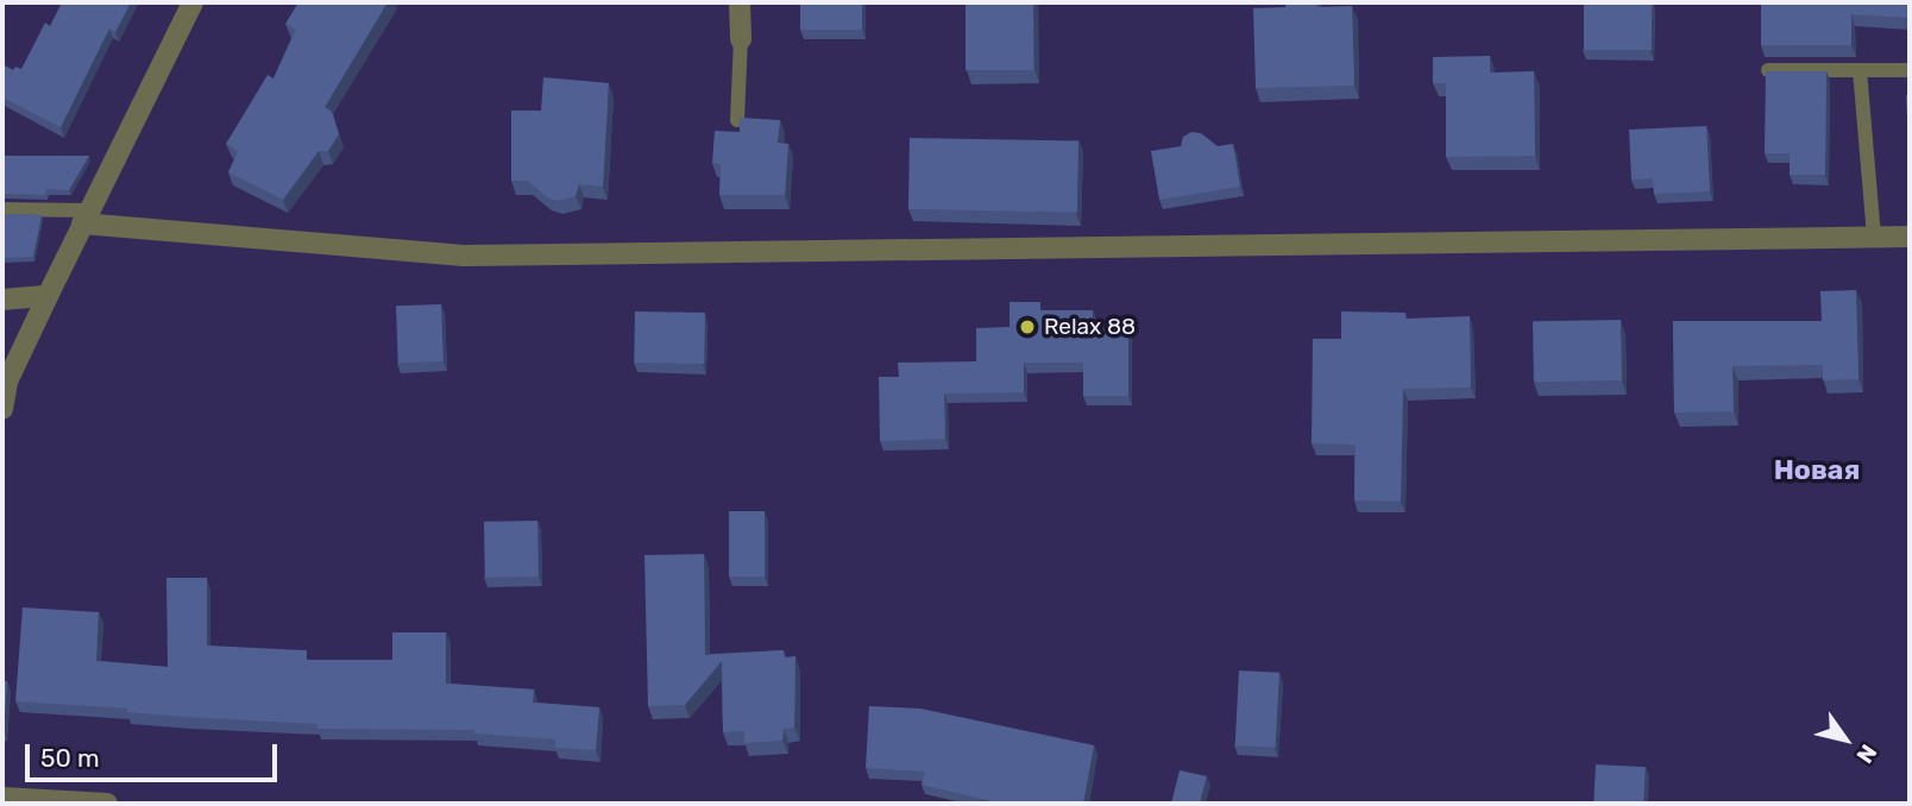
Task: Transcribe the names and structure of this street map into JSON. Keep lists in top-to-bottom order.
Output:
{
  "districts": ["Новая"],
  "places": ["Relax 88"],
  "scale_bar": "50 m",
  "north": "bottom right"
}
